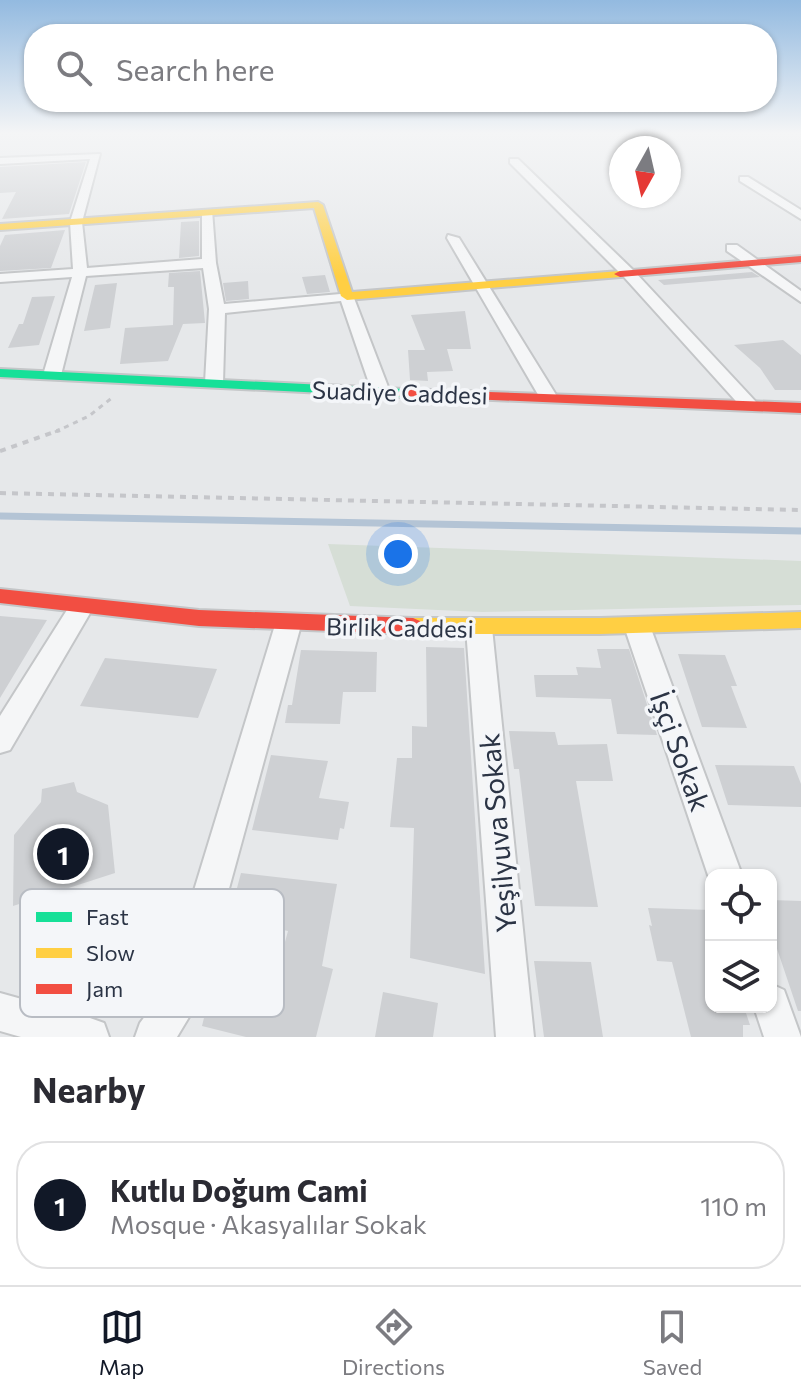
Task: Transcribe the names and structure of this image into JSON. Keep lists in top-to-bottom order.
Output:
{
  "streets": {
    "street": [
      "Suadiye Caddesi",
      "Birlik Caddesi",
      "İşçi Sokak",
      "Yeşilyuva Sokak"
    ]
  },
  "crossings": [
    ["Birlik Caddesi", "İşçi Sokak"],
    ["Birlik Caddesi", "Yeşilyuva Sokak"]
  ],
  "legend": ["Fast", "Slow", "Jam"],
  "north": "bottom",
  "page": {
    "search": "Search here",
    "pins": "1",
    "heading": "Nearby",
    "list": [
      {
        "mark": "1",
        "name": "Kutlu Doğum Cami",
        "note": "Mosque · Akasyalılar Sokak",
        "value": "110 m"
      }
    ],
    "nav": ["Map", "Directions", "Saved"]
  }
}
